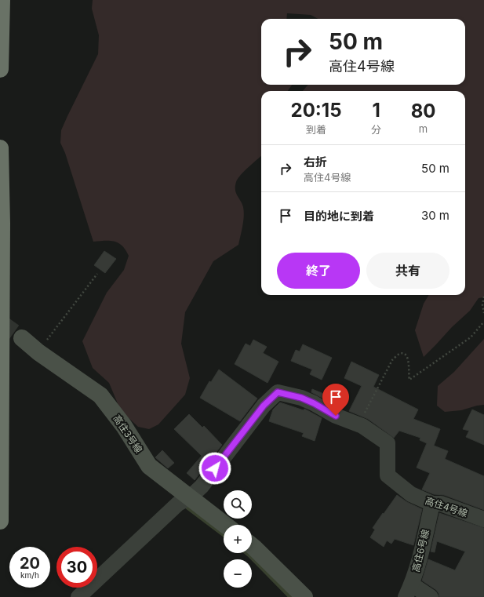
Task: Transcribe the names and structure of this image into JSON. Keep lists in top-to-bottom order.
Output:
{
  "streets": {
    "street": ["高住3号線", "高住4号線", "高住6号線"]
  },
  "crossings": [
    ["高住3号線", "高住4号線"],
    ["高住4号線", "高住6号線"]
  ],
  "page": {
    "turn": ["50 m", "高住4号線"],
    "eta": [
      "20:15",
      "到着",
      "1",
      "分",
      "80",
      "m"
    ],
    "list": [
      {
        "name": "右折",
        "note": "高住4号線",
        "value": "50 m"
      },
      {
        "name": "目的地に到着",
        "value": "30 m"
      }
    ],
    "buttons": ["終了", "共有"],
    "map_buttons": ["+", "−"],
    "speed": "20 km/h",
    "limit": "30"
  }
}
